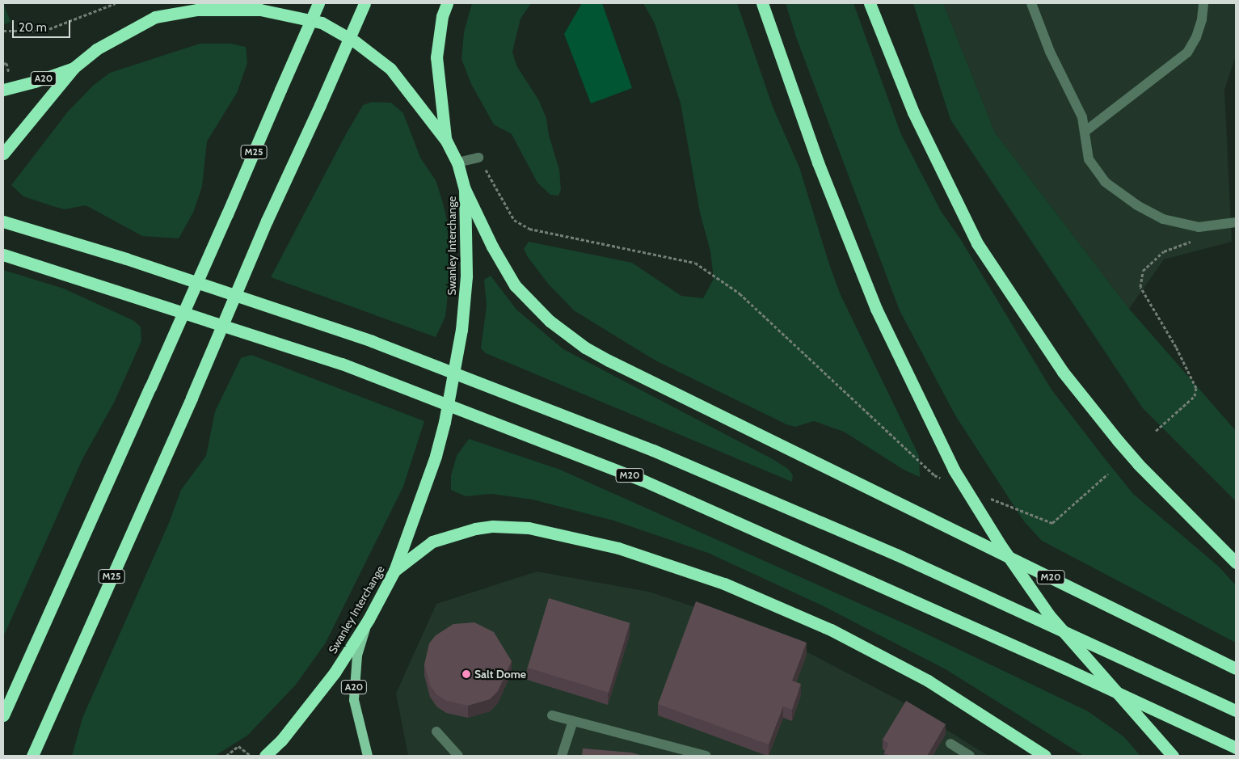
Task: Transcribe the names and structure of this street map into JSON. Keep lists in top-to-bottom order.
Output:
{
  "streets": {
    "highway": [
      "A20",
      "M25",
      "Swanley Interchange",
      "M20"
    ]
  },
  "crossings": [
    ["A20", "Swanley Interchange"],
    ["Swanley Interchange", "M20"]
  ],
  "places": ["Salt Dome"],
  "scale_bar": "20 m"
}
